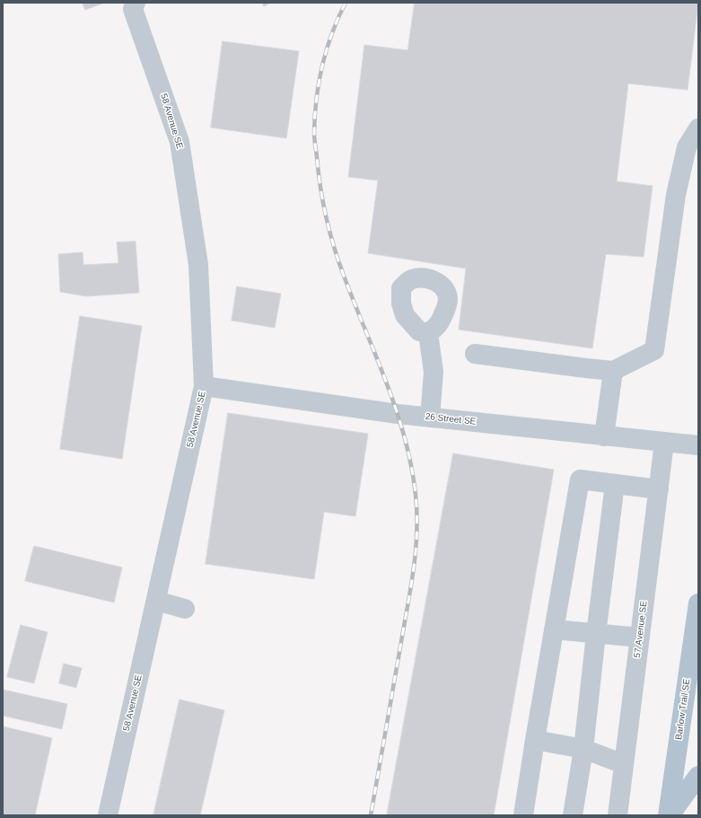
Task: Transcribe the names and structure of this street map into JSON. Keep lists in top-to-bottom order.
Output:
{
  "streets": {
    "main road": ["Barlow Trail SE"],
    "street": ["58 Avenue SE", "26 Street SE", "57 Avenue SE"]
  },
  "crossings": [
    ["58 Avenue SE", "26 Street SE"],
    ["26 Street SE", "57 Avenue SE"]
  ]
}
